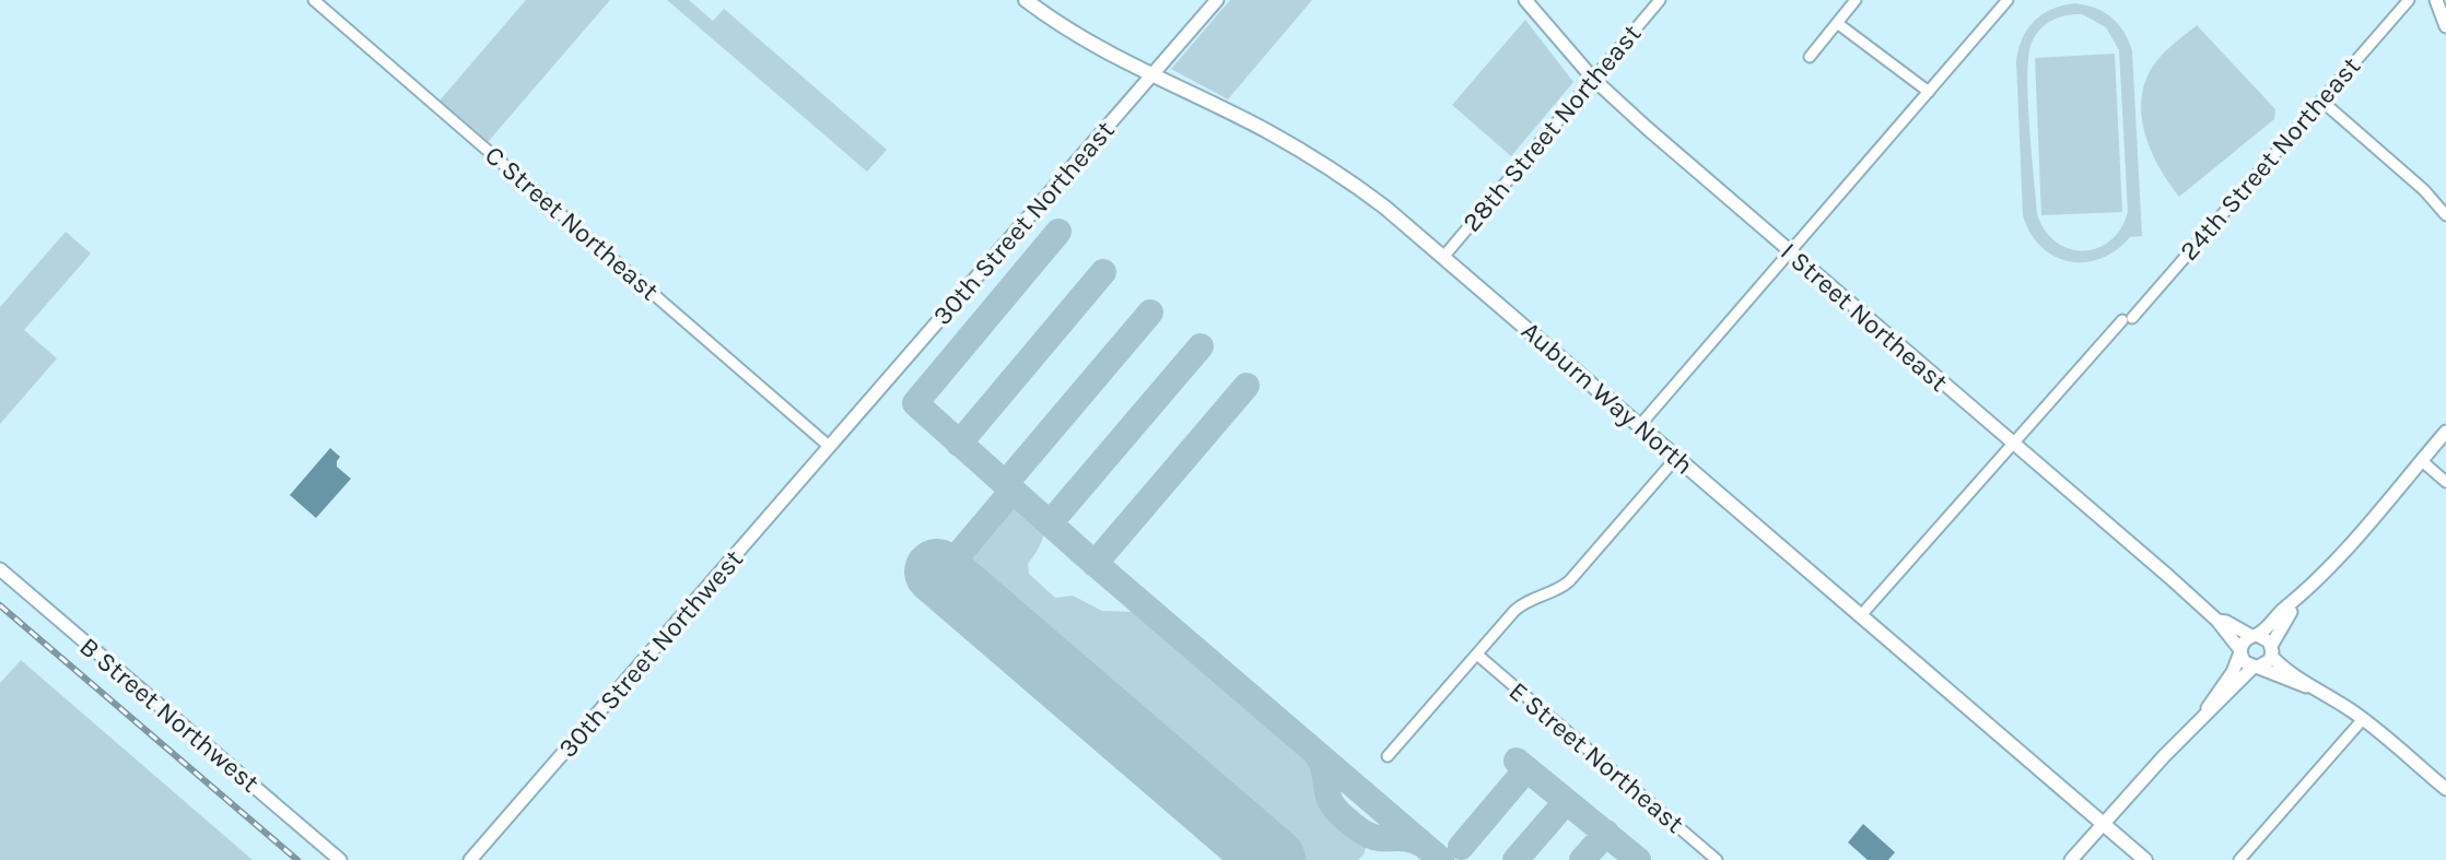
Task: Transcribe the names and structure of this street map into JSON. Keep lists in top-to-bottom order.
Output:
{
  "streets": {
    "main road": ["Auburn Way North"],
    "street": [
      "28th Street Northeast",
      "24th Street Northeast",
      "C Street Northeast",
      "30th Street Northeast",
      "I Street Northeast",
      "30th Street Northwest",
      "B Street Northwest",
      "E Street Northeast"
    ]
  },
  "crossings": [
    ["28th Street Northeast", "I Street Northeast"],
    ["28th Street Northeast", "Auburn Way North"],
    ["24th Street Northeast", "I Street Northeast"],
    ["24th Street Northeast", "Auburn Way North"],
    ["C Street Northeast", "30th Street Northeast"],
    ["C Street Northeast", "30th Street Northwest"],
    ["30th Street Northeast", "Auburn Way North"],
    ["30th Street Northeast", "30th Street Northwest"]
  ]
}
